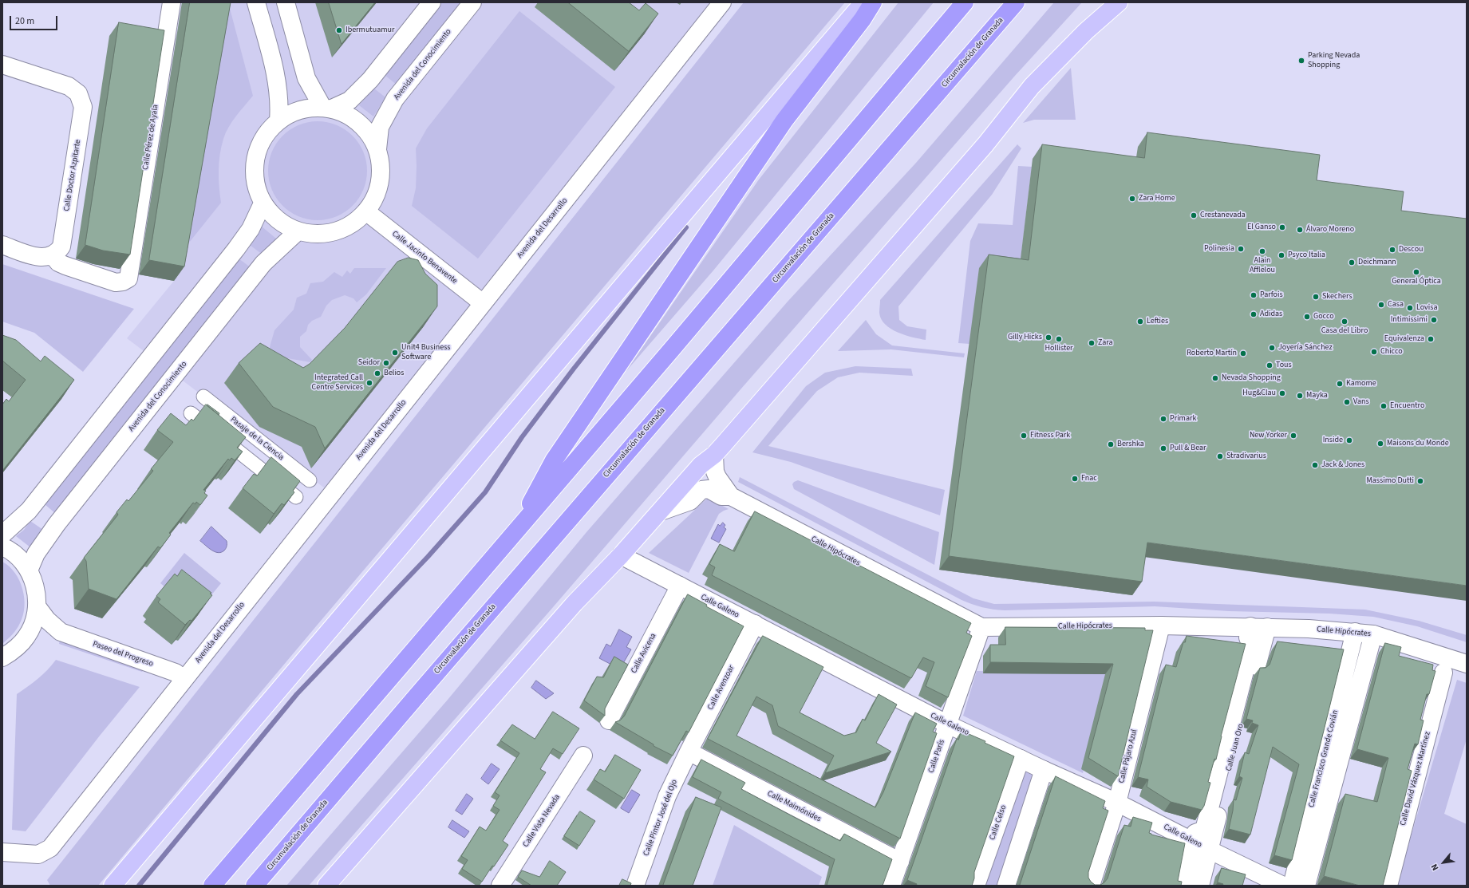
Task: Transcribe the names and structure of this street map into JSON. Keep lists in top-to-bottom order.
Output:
{
  "streets": {
    "highway": ["Circunvalación de Granada"],
    "street": [
      "Avenida del Conocimiento",
      "Calle Pérez de Ayala",
      "Calle Doctor Azpitarte",
      "Avenida del Desarrollo",
      "Calle Jacinto Benavente",
      "Pasaje de la Ciencia",
      "Calle Hipócrates",
      "Calle Galeno",
      "Calle Avicena",
      "Paseo del Progreso",
      "Calle Avenzoar",
      "Calle Juan Oro",
      "Calle París",
      "Calle Pájaro Azul",
      "Calle Francisco Grande Covián",
      "Calle David Vázquez Martínez",
      "Calle Maimónides",
      "Calle Pintor José del Ojo",
      "Calle Vista Nevada",
      "Calle Celso"
    ]
  },
  "crossings": [
    ["Calle Pérez de Ayala", "Calle Doctor Azpitarte"],
    ["Avenida del Desarrollo", "Calle Jacinto Benavente"],
    ["Avenida del Desarrollo", "Paseo del Progreso"],
    ["Calle Hipócrates", "Calle Juan Oro"],
    ["Calle Hipócrates", "Calle París"],
    ["Calle Hipócrates", "Calle Pájaro Azul"],
    ["Calle Hipócrates", "Calle Francisco Grande Covián"],
    ["Calle Galeno", "Calle Avicena"],
    ["Calle Galeno", "Calle Avenzoar"],
    ["Calle Galeno", "Calle Juan Oro"],
    ["Calle Galeno", "Calle París"],
    ["Calle Galeno", "Calle Pájaro Azul"],
    ["Calle Galeno", "Calle Celso"],
    ["Calle Avenzoar", "Calle Maimónides"],
    ["Calle Avenzoar", "Calle Pintor José del Ojo"],
    ["Calle París", "Calle Maimónides"],
    ["Calle Maimónides", "Calle Pintor José del Ojo"]
  ],
  "places": [
    "Ibermutuamur",
    "Parking Nevada Shopping",
    "Zara Home",
    "Crestanevada",
    "El Ganso",
    "Álvaro Moreno",
    "Polinesia",
    "Descou",
    "Alain Afflelou",
    "Psyco Italia",
    "Deichmann",
    "General Óptica",
    "Parfois",
    "Skechers",
    "Casa",
    "Lovisa",
    "Adidas",
    "Gocco",
    "Intimissimi",
    "Lefties",
    "Casa del Libro",
    "Gilly Hicks",
    "Hollister",
    "Equivalenza",
    "Zara",
    "Joyería Sánchez",
    "Chicco",
    "Unit4 Business Software",
    "Roberto Martín",
    "Seidor",
    "Tous",
    "Belios",
    "Nevada Shopping",
    "Integrated Call Centre Services",
    "Kamome",
    "Hug&Clau",
    "Mayka",
    "Vans",
    "Encuentro",
    "Primark",
    "Fitness Park",
    "New Yorker",
    "Inside",
    "Maisons du Monde",
    "Bershka",
    "Pull & Bear",
    "Stradivarius",
    "Jack & Jones",
    "Fnac",
    "Massimo Dutti"
  ],
  "scale_bar": "20 m",
  "north": "bottom left"
}
